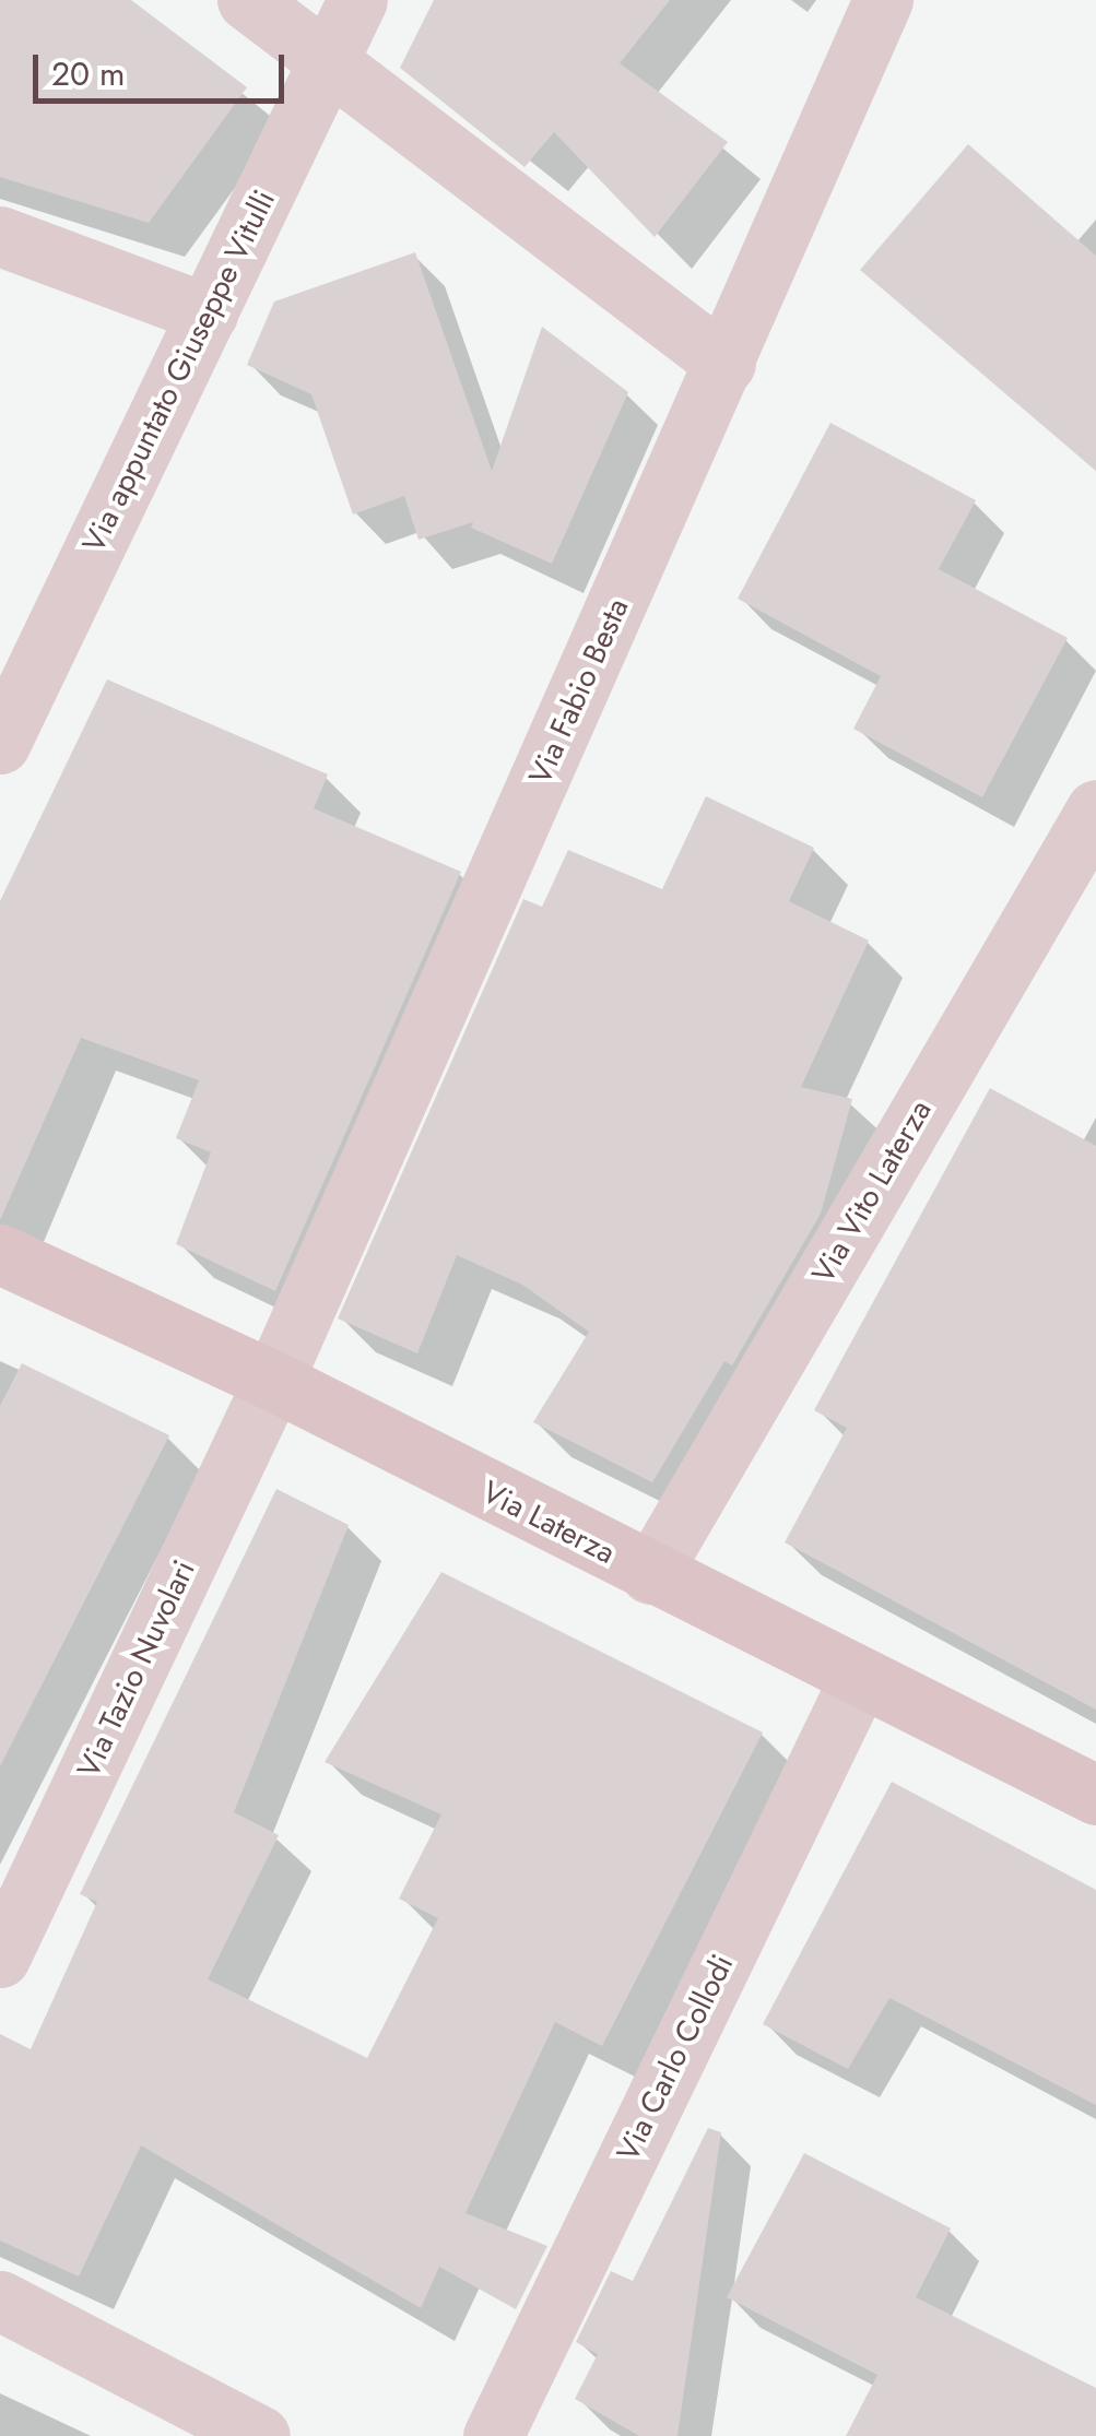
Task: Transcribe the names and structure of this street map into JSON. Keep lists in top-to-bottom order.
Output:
{
  "streets": {
    "street": [
      "Via appuntato Giuseppe Vitulli",
      "Via Fabio Besta",
      "Via Vito Laterza",
      "Via Laterza",
      "Via Tazio Nuvolari",
      "Via Carlo Collodi"
    ]
  },
  "crossings": [
    ["Via Fabio Besta", "Via Laterza"],
    ["Via Fabio Besta", "Via Tazio Nuvolari"],
    ["Via Vito Laterza", "Via Laterza"],
    ["Via Laterza", "Via Tazio Nuvolari"],
    ["Via Laterza", "Via Carlo Collodi"]
  ],
  "scale_bar": "20 m"
}
